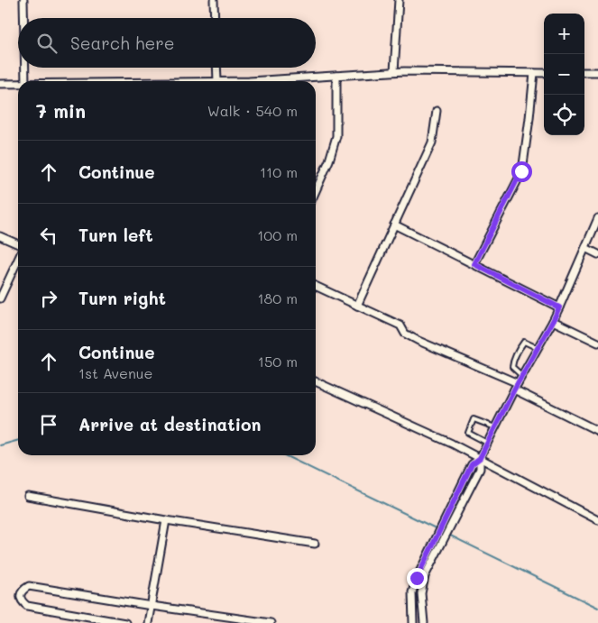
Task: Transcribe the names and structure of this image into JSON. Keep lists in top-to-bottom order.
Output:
{
  "page": {
    "map_buttons": ["+", "−"],
    "search": "Search here",
    "heading": ["7 min", "Walk · 540 m"],
    "list": [
      ["Continue", "110 m"],
      ["Turn left", "100 m"],
      ["Turn right", "180 m"],
      ["Continue", "1st Avenue", "150 m"],
      "Arrive at destination"
    ]
  }
}
